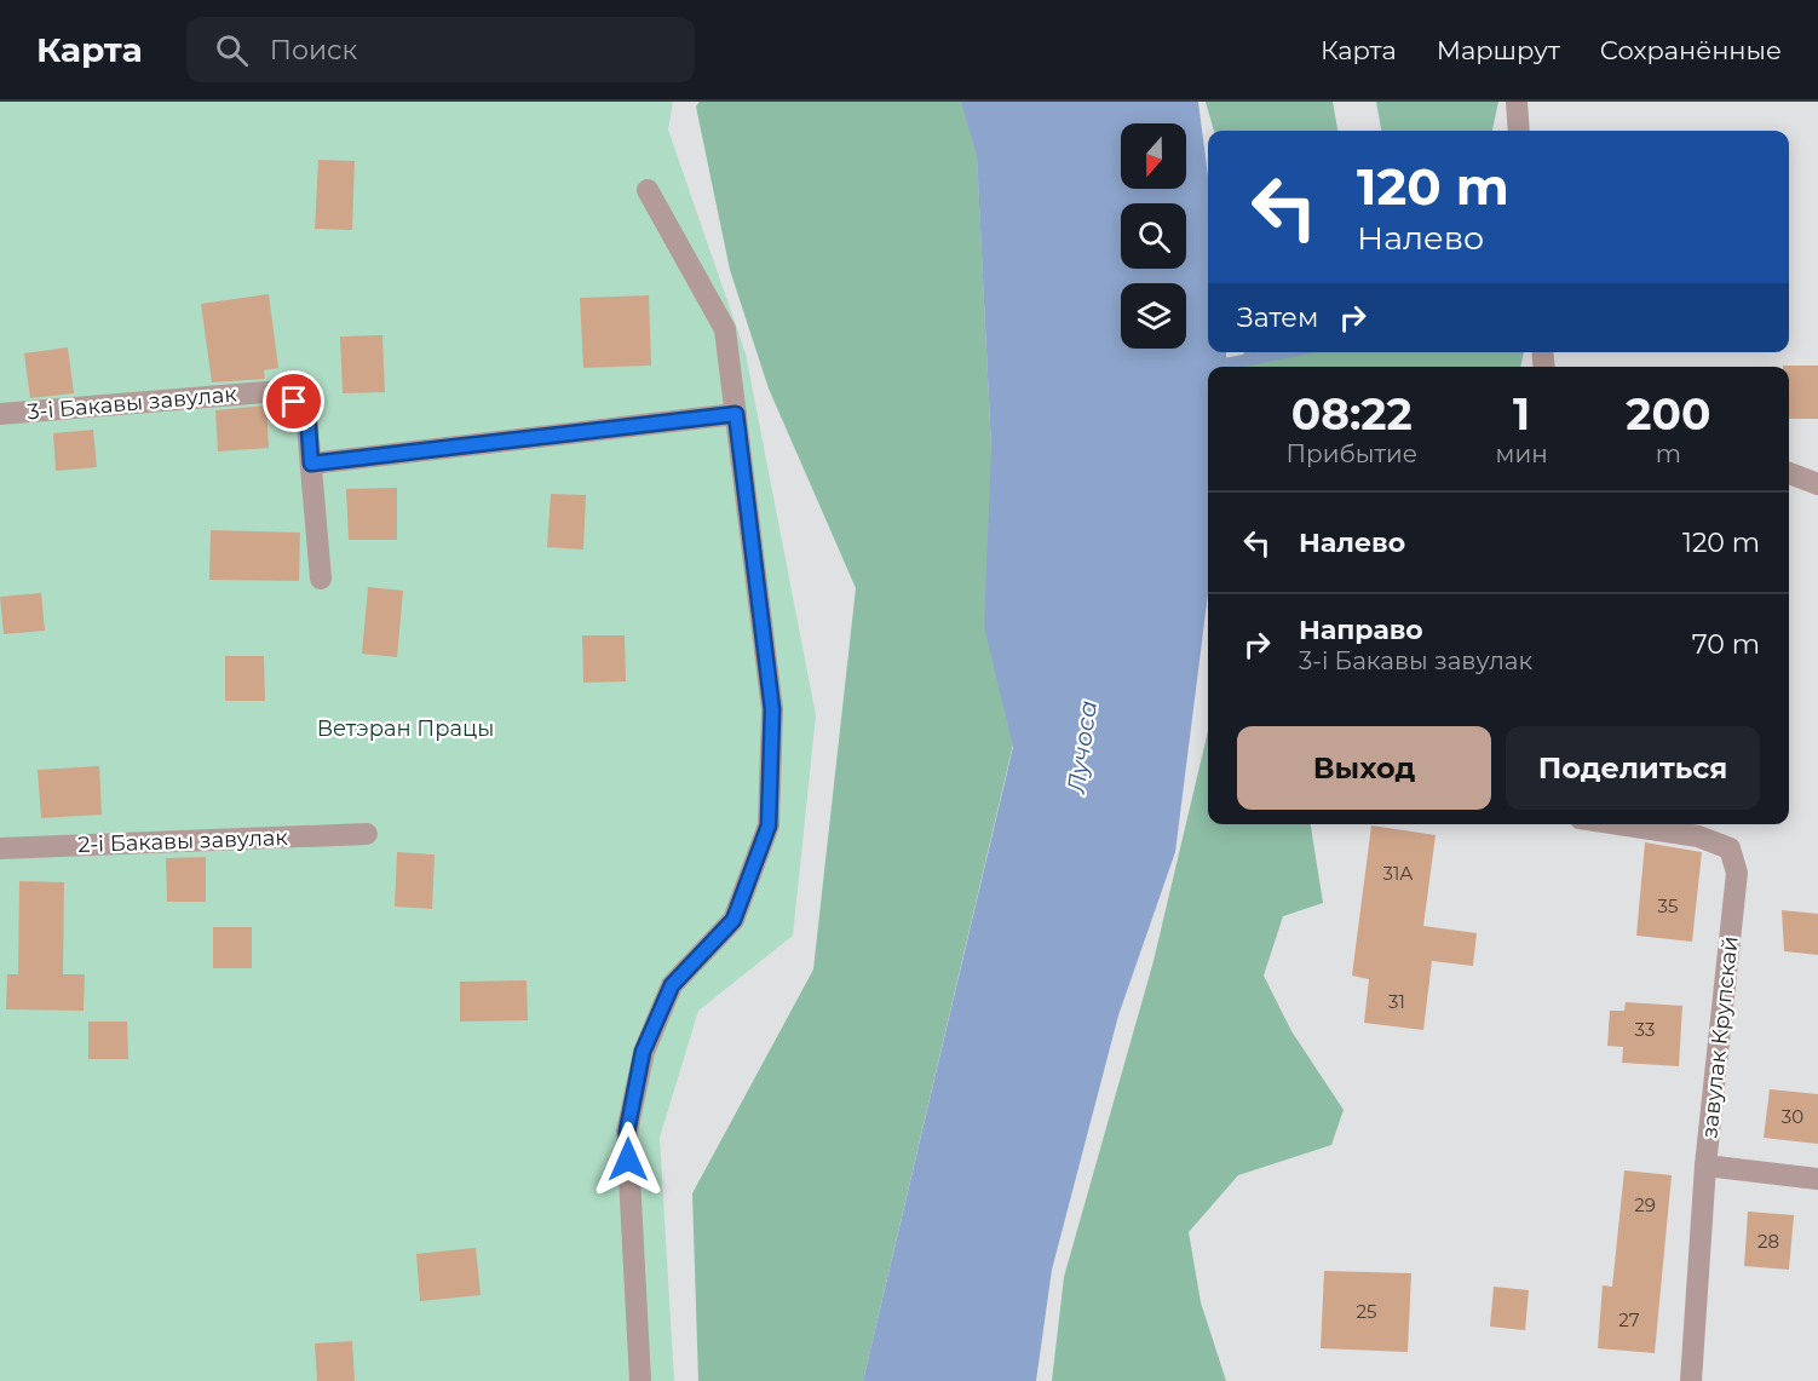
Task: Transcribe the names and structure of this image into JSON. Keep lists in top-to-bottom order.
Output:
{
  "streets": {
    "street": ["3-і Бакавы завулак", "2-і Бакавы завулак", "завулак Крупскай"]
  },
  "water": ["Лучоса"],
  "parks": ["Ветэран Працы"],
  "house_numbers": [
    "31А",
    "35",
    "31",
    "33",
    "30",
    "29",
    "28",
    "25",
    "27"
  ],
  "north": "bottom",
  "page": {
    "header": "Карта",
    "search": "Поиск",
    "nav": ["Карта", "Маршрут", "Сохранённые"],
    "turn": ["120 m", "Налево"],
    "then": "Затем",
    "eta": [
      "08:22",
      "Прибытие",
      "1",
      "мин",
      "200",
      "m"
    ],
    "list": [
      {
        "name": "Налево",
        "value": "120 m"
      },
      {
        "name": "Направо",
        "note": "3-і Бакавы завулак",
        "value": "70 m"
      }
    ],
    "buttons": ["Выход", "Поделиться"]
  }
}
